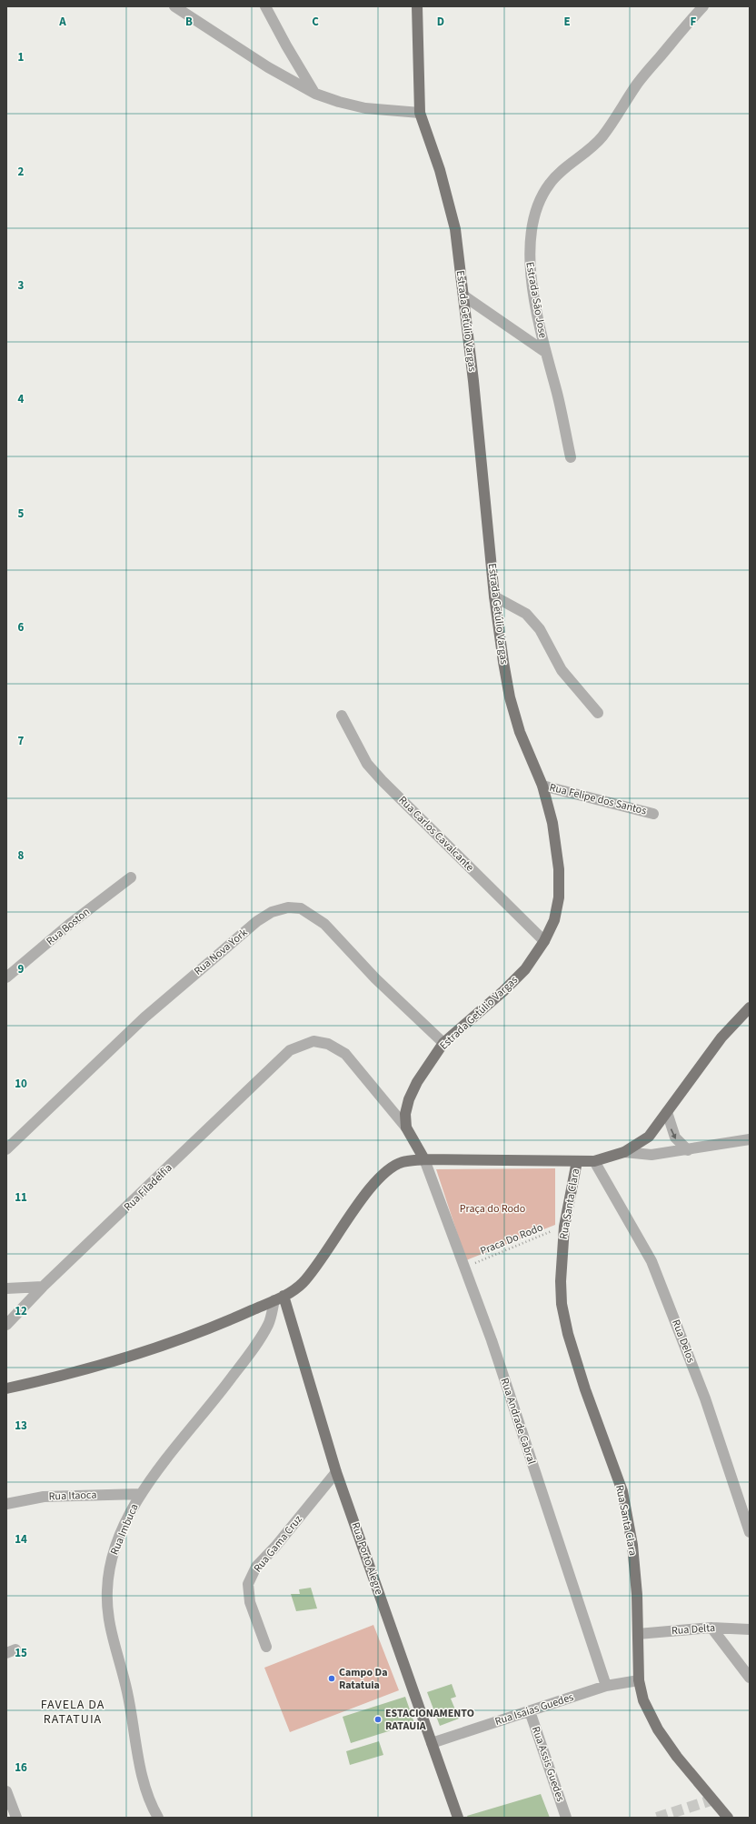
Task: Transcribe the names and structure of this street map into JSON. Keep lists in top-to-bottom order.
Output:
{
  "streets": {
    "main road": ["Estrada Getúlio Vargas", "Rua Santa Clara", "Rua Porto Alegre"],
    "street": [
      "Estrada Sāo Jose",
      "Rua Felipe dos Santos",
      "Rua Carlos Cavalcante",
      "Rua Boston",
      "Rua Nova York",
      "Rua Filadelfia",
      "Rua Delos",
      "Rua Andrade Cabral",
      "Rua Itaoca",
      "Rua Imbuca",
      "Rua Gama Cruz",
      "Rua Delta",
      "Rua Isaias Guedes",
      "Rua Assis Guedes"
    ],
    "path": ["Praca Do Rodo"]
  },
  "crossings": [
    ["Estrada Getúlio Vargas", "Rua Felipe dos Santos"],
    ["Estrada Getúlio Vargas", "Rua Carlos Cavalcante"],
    ["Estrada Getúlio Vargas", "Rua Nova York"],
    ["Estrada Getúlio Vargas", "Rua Filadelfia"],
    ["Rua Santa Clara", "Praca Do Rodo"],
    ["Rua Santa Clara", "Rua Delta"],
    ["Rua Santa Clara", "Rua Isaias Guedes"],
    ["Praca Do Rodo", "Rua Andrade Cabral"],
    ["Rua Andrade Cabral", "Rua Isaias Guedes"],
    ["Rua Itaoca", "Rua Imbuca"],
    ["Rua Imbuca", "Rua Porto Alegre"],
    ["Rua Gama Cruz", "Rua Porto Alegre"],
    ["Rua Porto Alegre", "Rua Isaias Guedes"],
    ["Rua Isaias Guedes", "Rua Assis Guedes"]
  ],
  "districts": ["FAVELA DA RATATUIA"],
  "parks": ["Praça do Rodo"],
  "places": ["Campo Da Ratatuia", "ESTACIONAMENTO RATAUIA"],
  "grid": {
    "columns": [
      "A",
      "B",
      "C",
      "D",
      "E",
      "F"
    ],
    "rows": [
      "1",
      "2",
      "3",
      "4",
      "5",
      "6",
      "7",
      "8",
      "9",
      "10",
      "11",
      "12",
      "13",
      "14",
      "15",
      "16"
    ]
  }
}
